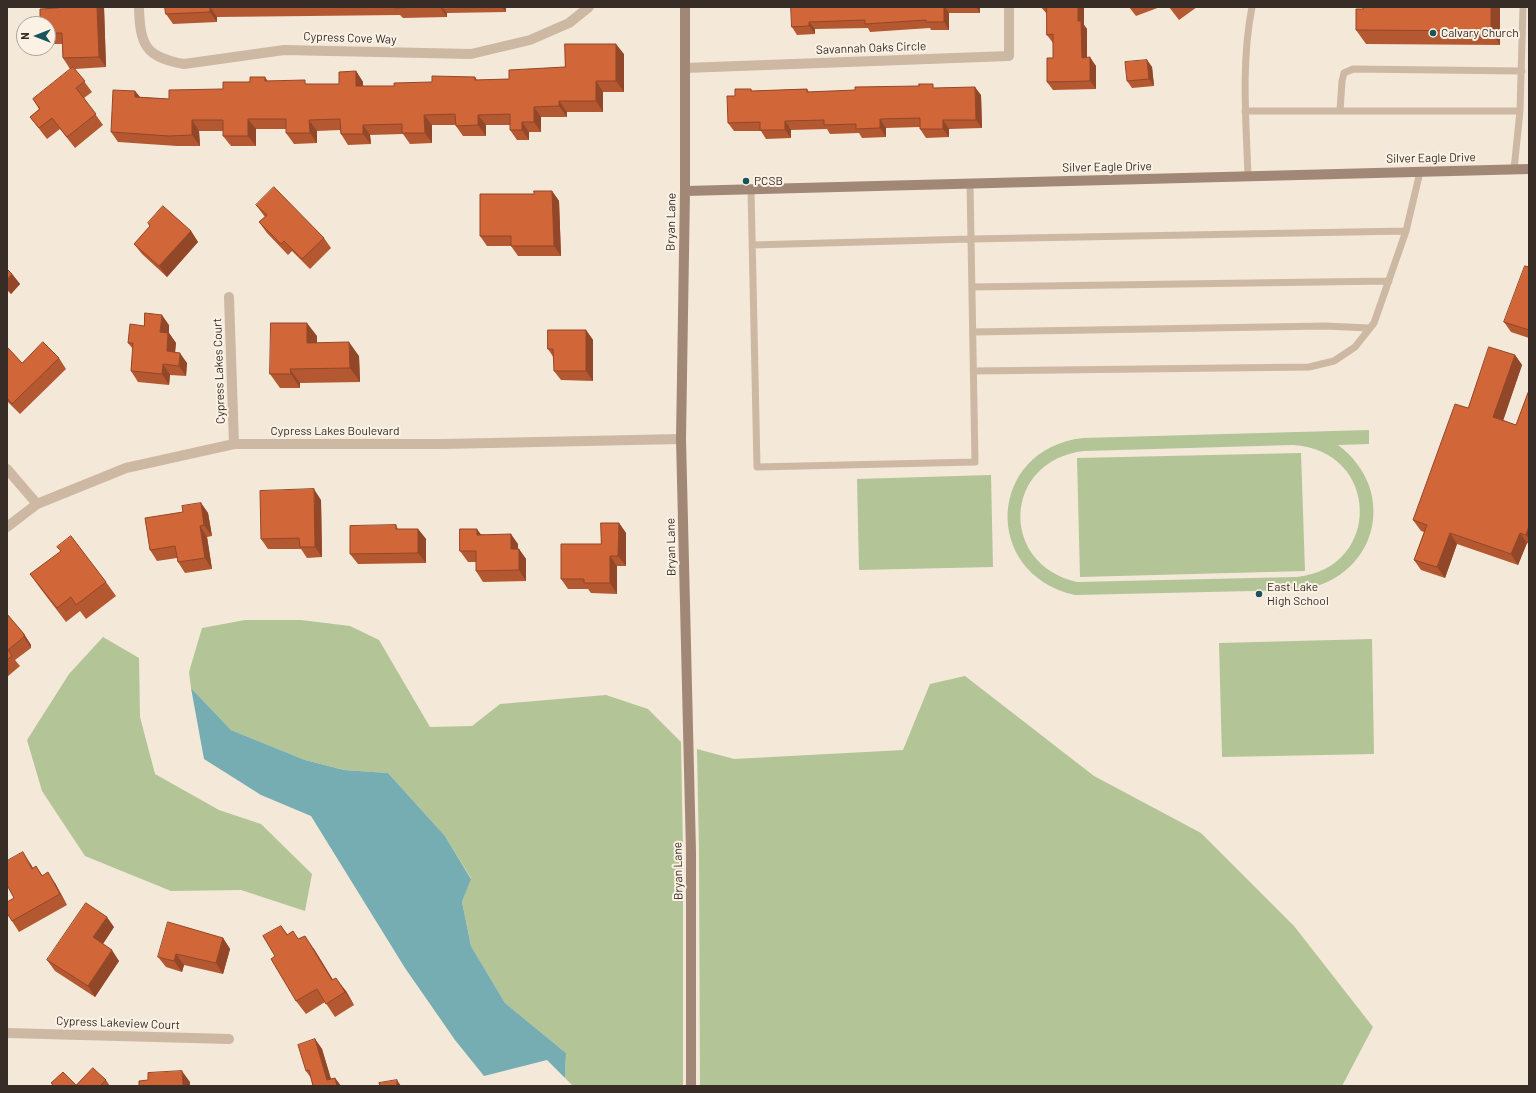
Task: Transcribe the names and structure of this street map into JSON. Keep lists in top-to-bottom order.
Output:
{
  "streets": {
    "street": [
      "Cypress Cove Way",
      "Savannah Oaks Circle",
      "Silver Eagle Drive",
      "Bryan Lane",
      "Cypress Lakes Court",
      "Cypress Lakes Boulevard",
      "Cypress Lakeview Court"
    ]
  },
  "crossings": [
    ["Savannah Oaks Circle", "Bryan Lane"],
    ["Silver Eagle Drive", "Bryan Lane"],
    ["Bryan Lane", "Cypress Lakes Boulevard"],
    ["Cypress Lakes Court", "Cypress Lakes Boulevard"]
  ],
  "places": ["Calvary Church", "PCSB", "East Lake High School"],
  "north": "left"
}
